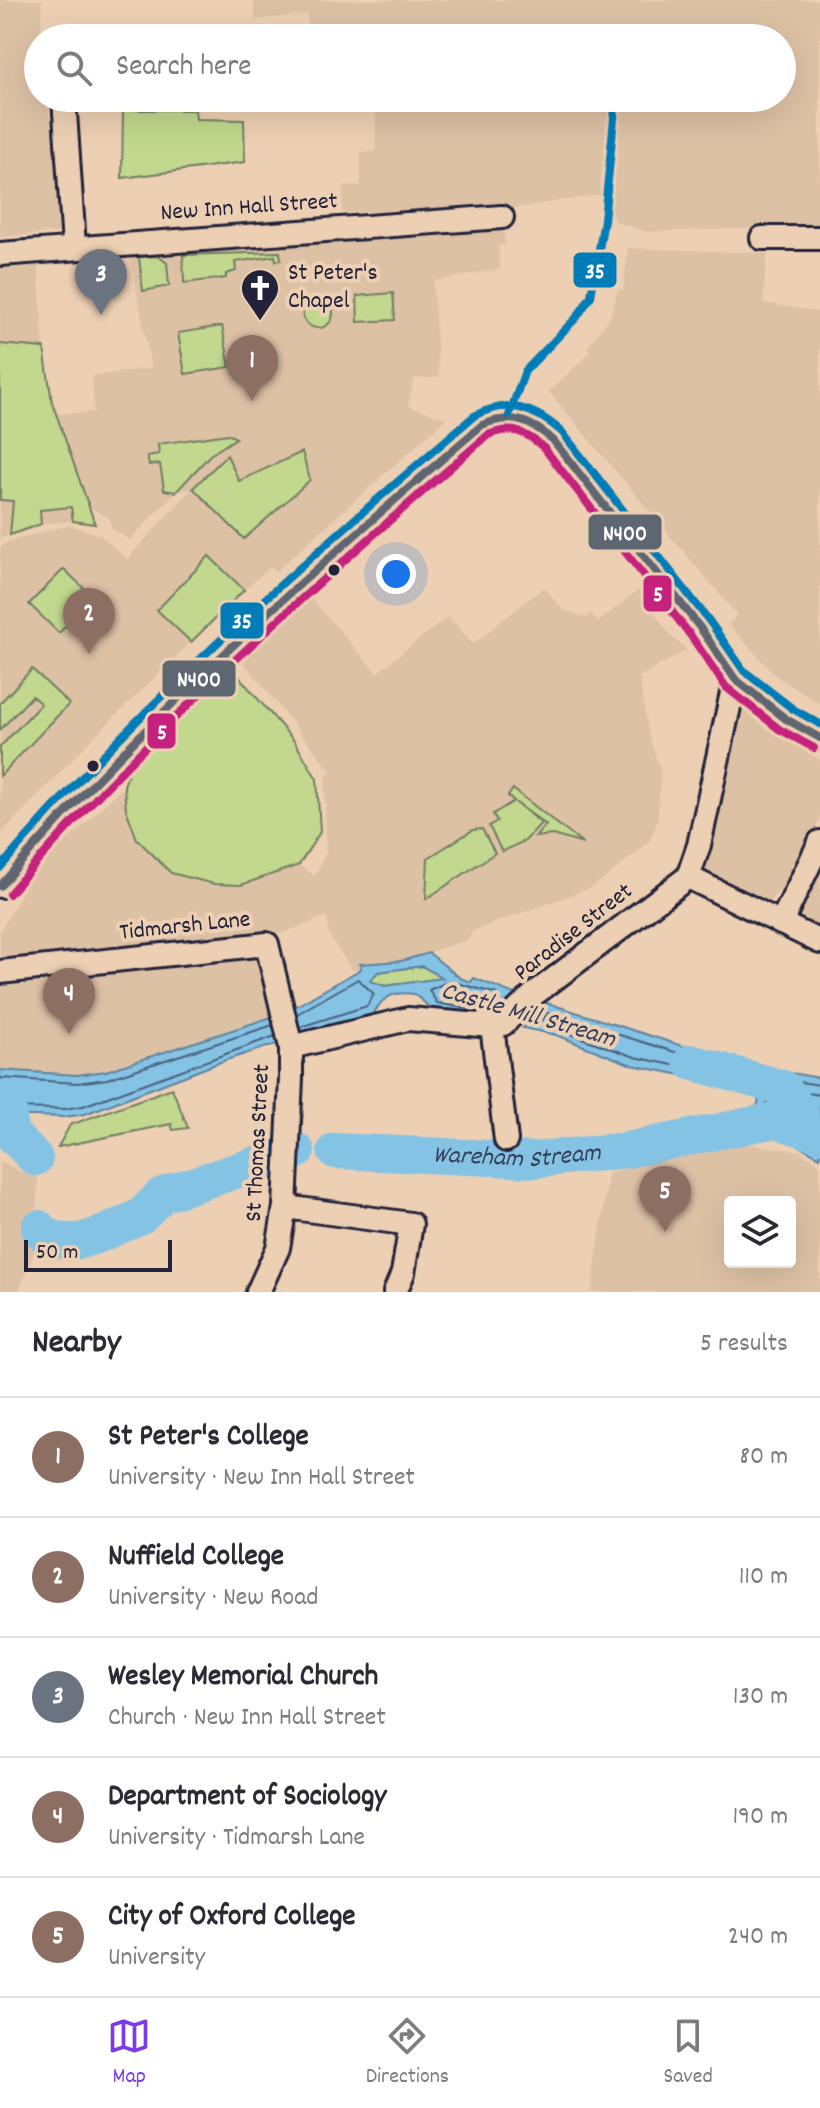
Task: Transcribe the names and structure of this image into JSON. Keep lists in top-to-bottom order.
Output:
{
  "streets": {
    "street": [
      "New Inn Hall Street",
      "Tidmarsh Lane",
      "Paradise Street",
      "St Thomas Street"
    ]
  },
  "crossings": [
    ["Tidmarsh Lane", "St Thomas Street"]
  ],
  "water": ["Castle Mill Stream", "Wareham Stream"],
  "places": {
    "church": ["St Peter's Chapel"]
  },
  "lines": ["transit line 35", "transit line N400", "transit line 5"],
  "scale_bar": "50 m",
  "page": {
    "search": "Search here",
    "pins": [
      "3",
      "1",
      "2",
      "4",
      "5"
    ],
    "scale": "50 m",
    "heading": ["Nearby", "5 results"],
    "list": [
      {
        "mark": "1",
        "name": "St Peter's College",
        "note": "University · New Inn Hall Street",
        "value": "80 m"
      },
      {
        "mark": "2",
        "name": "Nuffield College",
        "note": "University · New Road",
        "value": "110 m"
      },
      {
        "mark": "3",
        "name": "Wesley Memorial Church",
        "note": "Church · New Inn Hall Street",
        "value": "130 m"
      },
      {
        "mark": "4",
        "name": "Department of Sociology",
        "note": "University · Tidmarsh Lane",
        "value": "190 m"
      },
      {
        "mark": "5",
        "name": "City of Oxford College",
        "note": "University",
        "value": "240 m"
      }
    ],
    "nav": ["Map", "Directions", "Saved"]
  }
}
